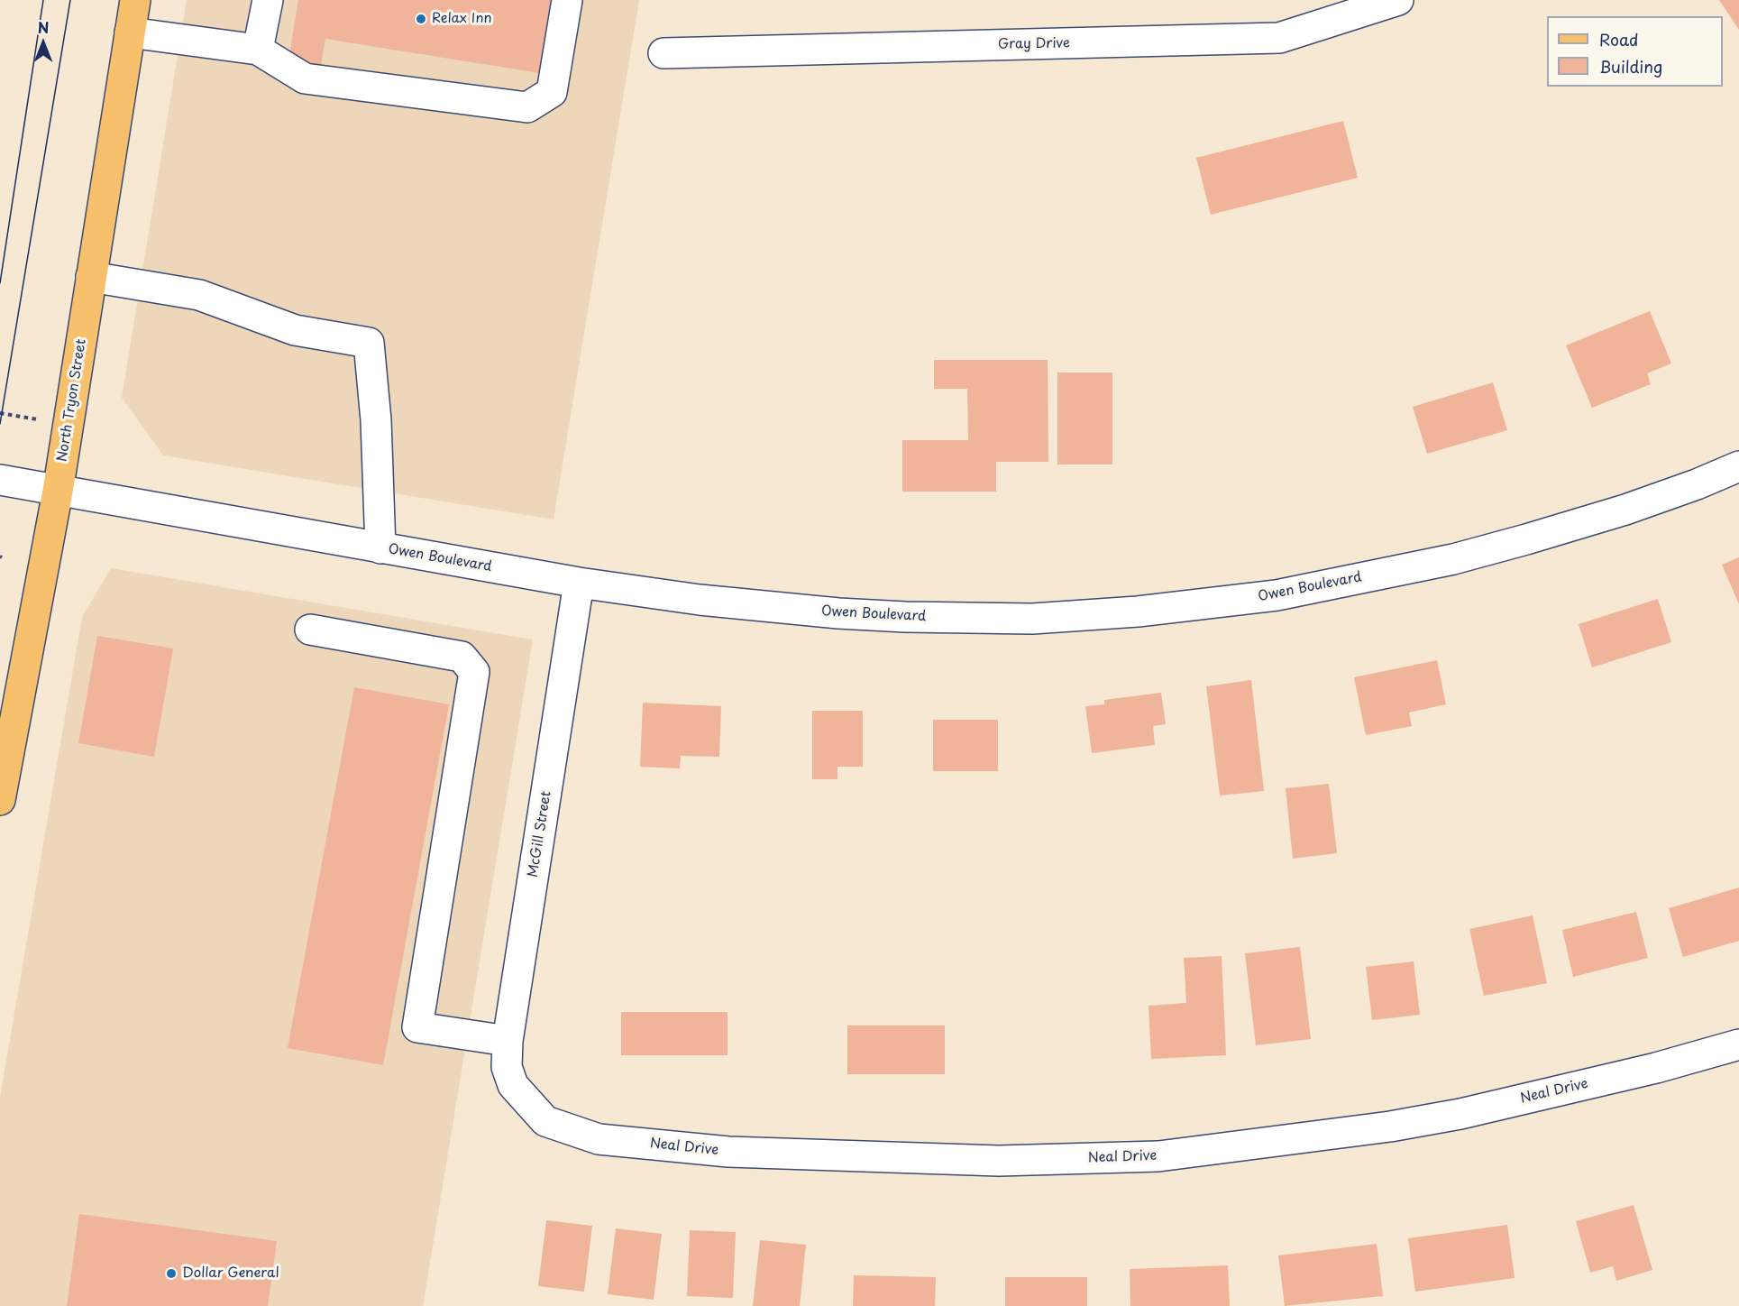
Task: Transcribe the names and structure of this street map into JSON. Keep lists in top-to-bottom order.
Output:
{
  "streets": {
    "main road": ["North Tryon Street"],
    "street": [
      "Gray Drive",
      "Owen Boulevard",
      "McGill Street",
      "Neal Drive"
    ]
  },
  "crossings": [
    ["North Tryon Street", "Owen Boulevard"],
    ["Owen Boulevard", "McGill Street"],
    ["McGill Street", "Neal Drive"]
  ],
  "places": ["Relax Inn", "Dollar General"],
  "legend": ["Road", "Building"],
  "north": "top"
}
